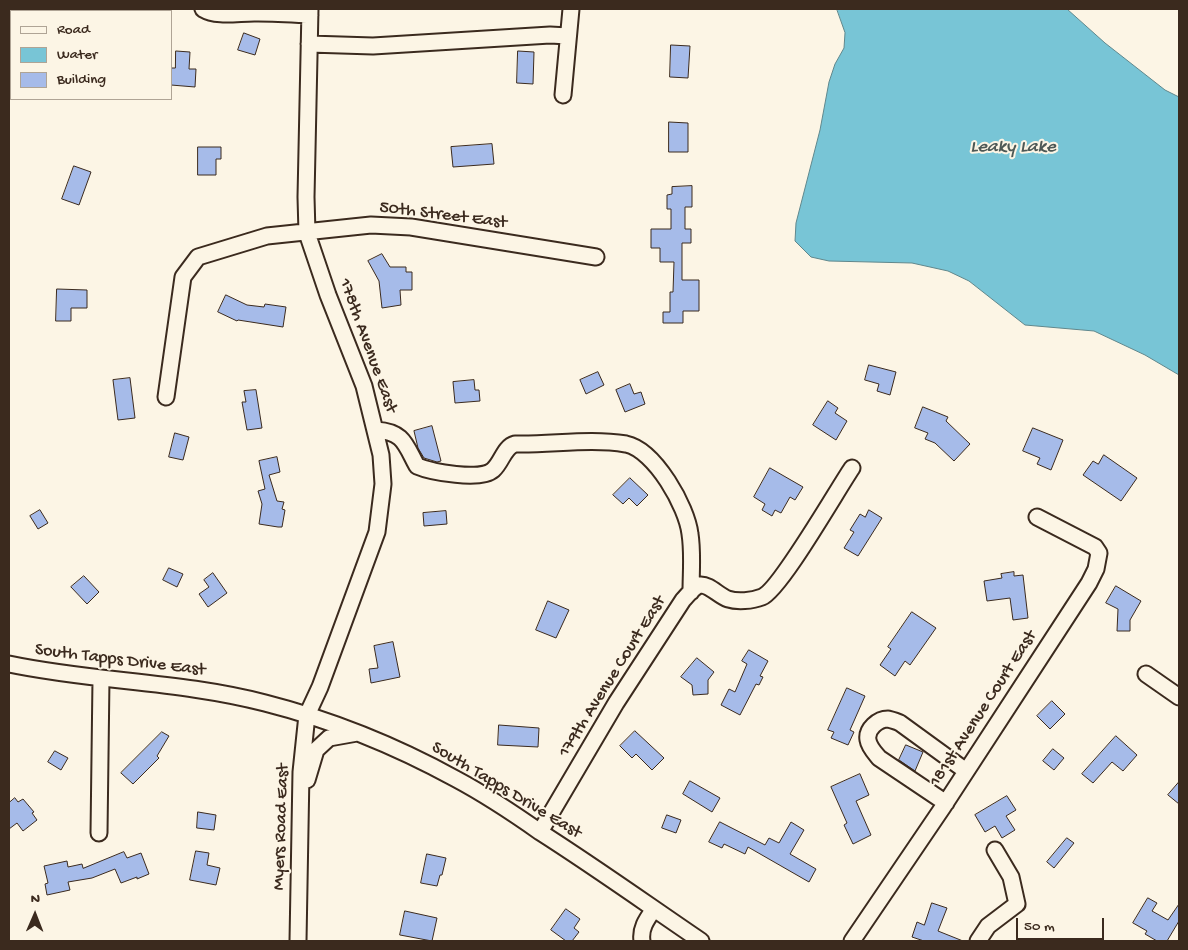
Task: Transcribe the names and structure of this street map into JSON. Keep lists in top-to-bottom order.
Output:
{
  "streets": {
    "street": [
      "50th Street East",
      "178th Avenue East",
      "South Tapps Drive East",
      "179th Avenue Court East",
      "181st Avenue Court East",
      "Myers Road East"
    ]
  },
  "crossings": [
    ["50th Street East", "178th Avenue East"],
    ["178th Avenue East", "South Tapps Drive East"],
    ["178th Avenue East", "Myers Road East"],
    ["South Tapps Drive East", "179th Avenue Court East"],
    ["South Tapps Drive East", "Myers Road East"]
  ],
  "water": ["Leaky Lake"],
  "legend": ["Road", "Water", "Building"],
  "scale_bar": "50 m",
  "north": "top"
}
